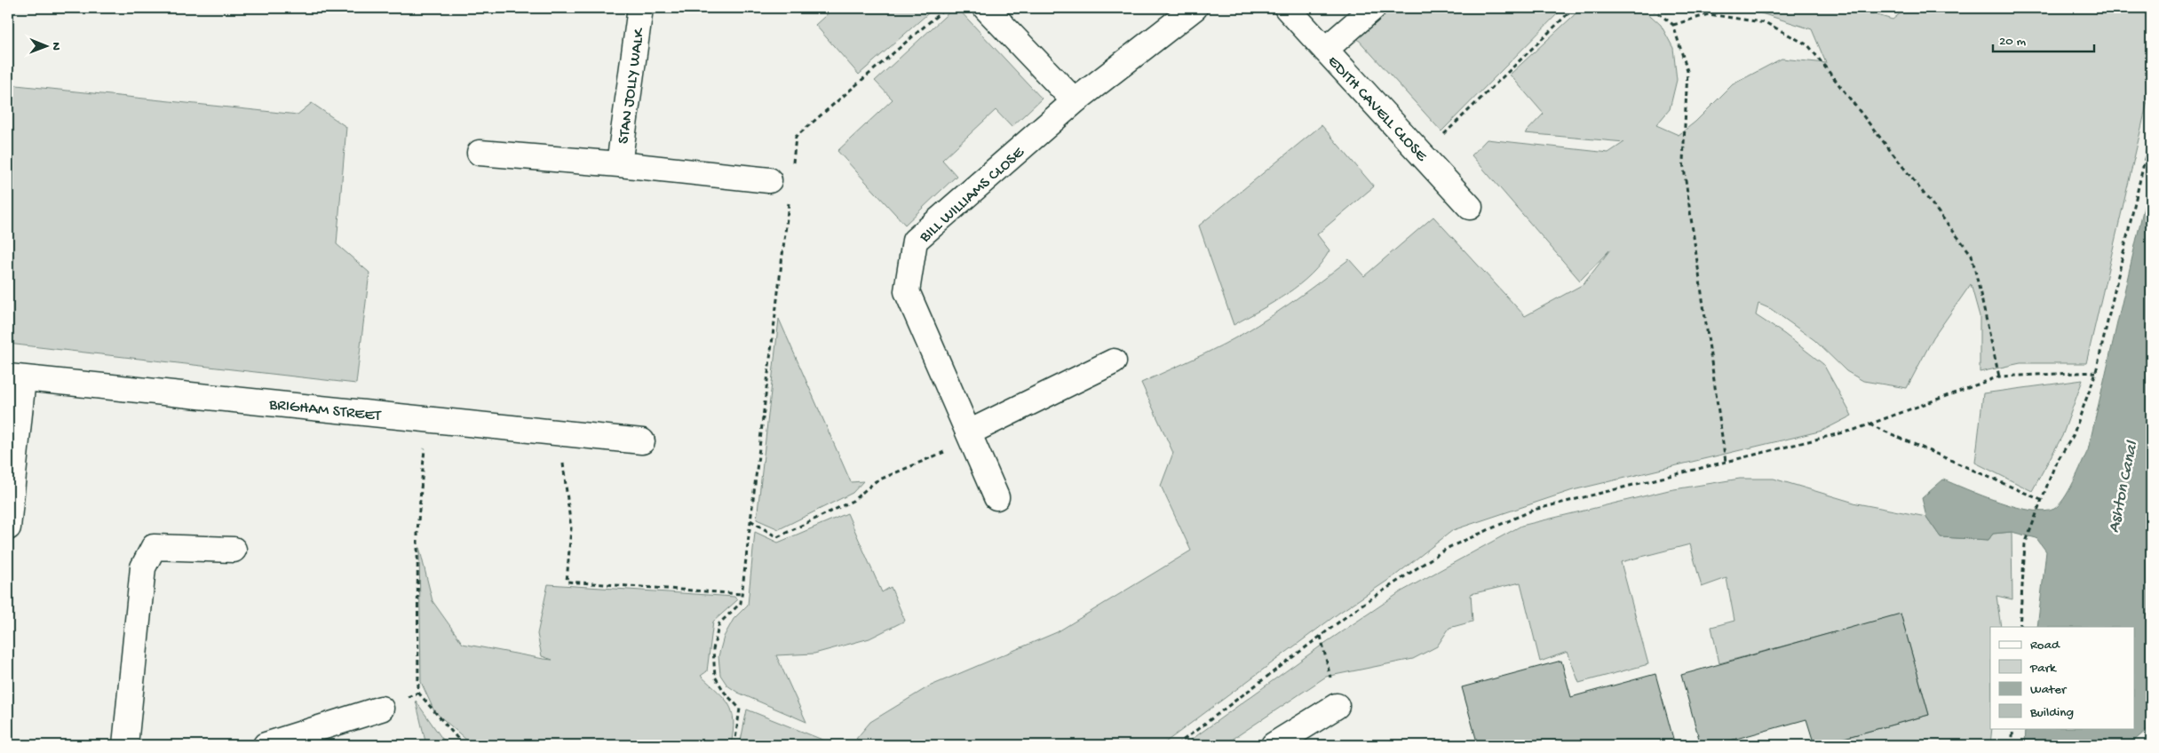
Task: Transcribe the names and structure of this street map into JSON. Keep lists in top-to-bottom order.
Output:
{
  "streets": {
    "street": [
      "STAN JOLLY WALK",
      "EDITH CAVELL CLOSE",
      "BILL WILLIAMS CLOSE",
      "BRIGHAM STREET"
    ]
  },
  "water": ["Ashton Canal"],
  "legend": [
    "Road",
    "Park",
    "Water",
    "Building"
  ],
  "scale_bar": "20 m",
  "north": "right"
}
